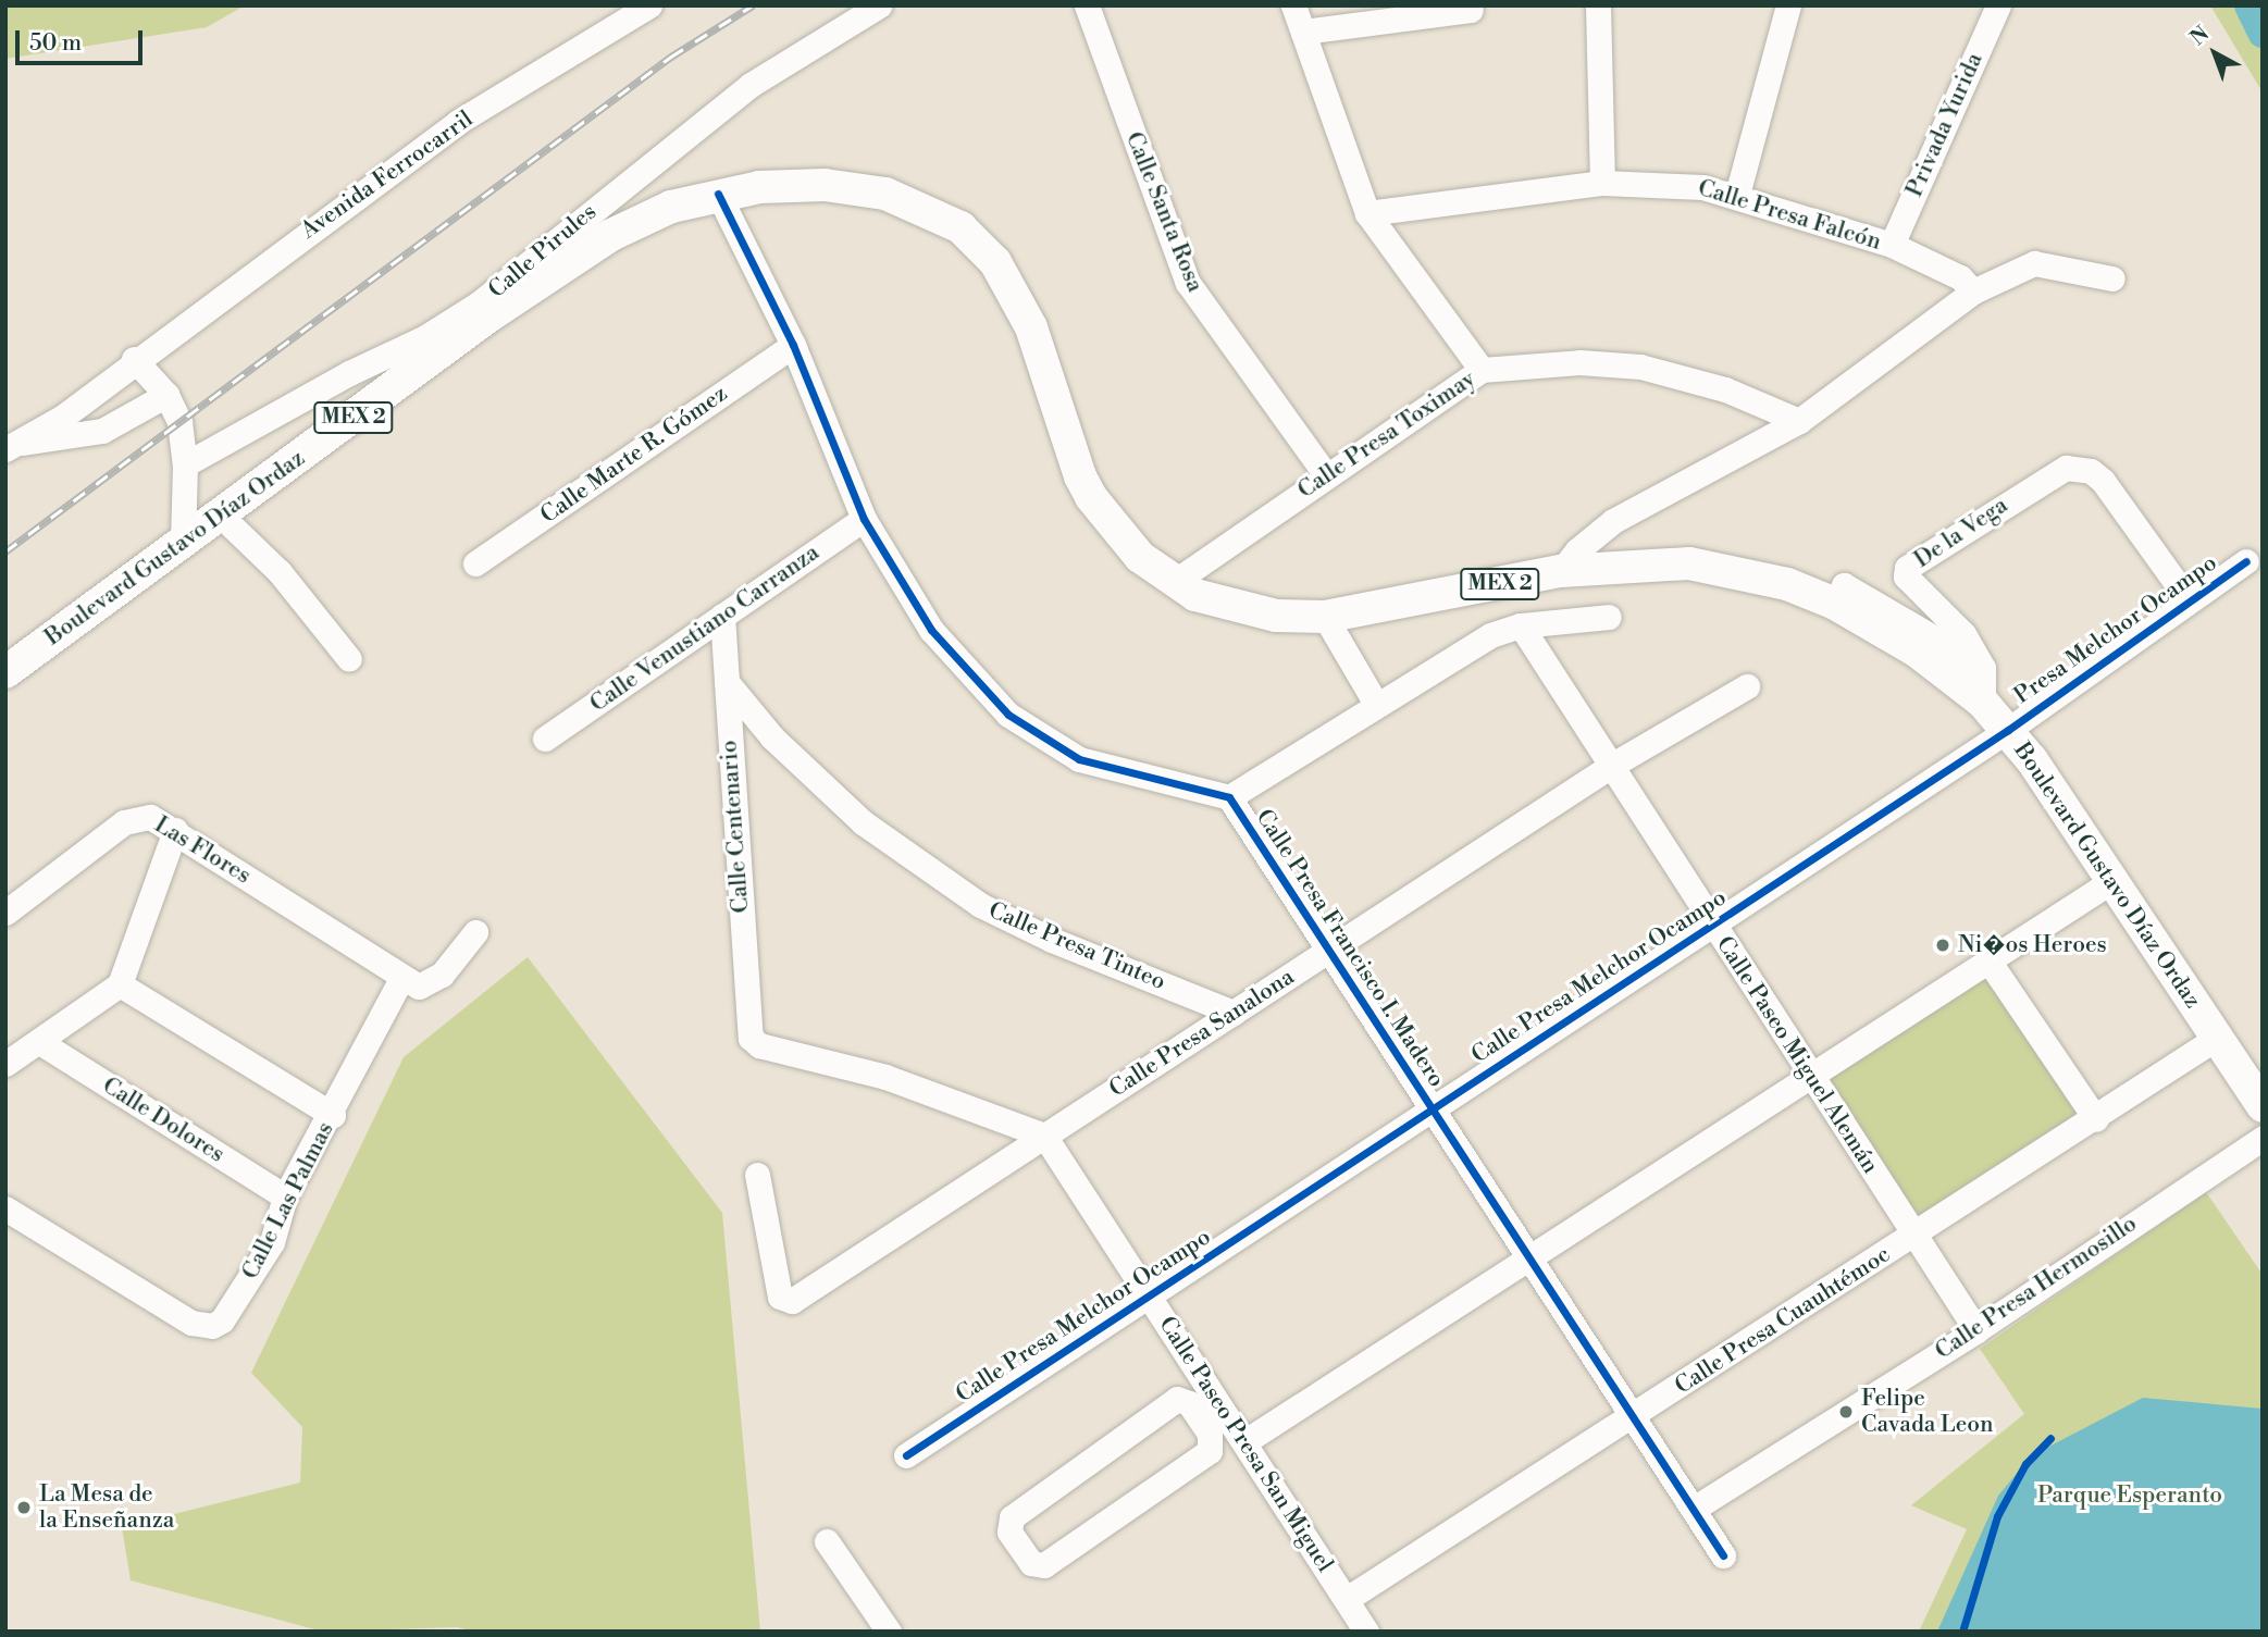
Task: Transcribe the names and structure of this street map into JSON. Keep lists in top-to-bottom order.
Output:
{
  "streets": {
    "main road": ["MEX 2", "Boulevard Gustavo Díaz Ordaz"],
    "street": [
      "Privada Yurida",
      "Avenida Ferrocarril",
      "Calle Santa Rosa",
      "Calle Presa Falcón",
      "Calle Pirules",
      "Calle Presa Toximay",
      "Calle Marte R. Gómez",
      "De la Vega",
      "Calle Venustiano Carranza",
      "Presa Melchor Ocampo",
      "Calle Centenario",
      "Las Flores",
      "Calle Presa Tinteo",
      "Calle Presa Francisco I. Madero",
      "Calle Presa Melchor Ocampo",
      "Calle Presa Sanalona",
      "Calle Paseo Miguel Alemán",
      "Calle Dolores",
      "Calle Las Palmas",
      "Calle Presa Hermosillo",
      "Calle Presa Cuauhtémoc",
      "Calle Paseo Presa San Miguel"
    ]
  },
  "crossings": [
    ["Privada Yurida", "Calle Presa Falcón"],
    ["Calle Santa Rosa", "Calle Presa Toximay"],
    ["Calle Pirules", "Boulevard Gustavo Díaz Ordaz"],
    ["Calle Presa Toximay", "Boulevard Gustavo Díaz Ordaz"],
    ["Calle Marte R. Gómez", "Calle Presa Francisco I. Madero"],
    ["De la Vega", "Boulevard Gustavo Díaz Ordaz"],
    ["De la Vega", "Presa Melchor Ocampo"],
    ["Boulevard Gustavo Díaz Ordaz", "Presa Melchor Ocampo"],
    ["Boulevard Gustavo Díaz Ordaz", "Calle Presa Francisco I. Madero"],
    ["Boulevard Gustavo Díaz Ordaz", "Calle Presa Melchor Ocampo"],
    ["Boulevard Gustavo Díaz Ordaz", "Calle Presa Cuauhtémoc"],
    ["Calle Venustiano Carranza", "Calle Centenario"],
    ["Calle Venustiano Carranza", "Calle Presa Francisco I. Madero"],
    ["Presa Melchor Ocampo", "Calle Presa Melchor Ocampo"],
    ["Calle Centenario", "Calle Presa Tinteo"],
    ["Calle Centenario", "Calle Presa Sanalona"],
    ["Calle Centenario", "Calle Paseo Presa San Miguel"],
    ["Las Flores", "Calle Las Palmas"],
    ["Calle Presa Tinteo", "Calle Presa Sanalona"],
    ["Calle Presa Francisco I. Madero", "Calle Presa Melchor Ocampo"],
    ["Calle Presa Francisco I. Madero", "Calle Presa Sanalona"],
    ["Calle Presa Francisco I. Madero", "Calle Presa Hermosillo"],
    ["Calle Presa Francisco I. Madero", "Calle Presa Cuauhtémoc"],
    ["Calle Presa Melchor Ocampo", "Calle Paseo Miguel Alemán"],
    ["Calle Presa Melchor Ocampo", "Calle Paseo Presa San Miguel"],
    ["Calle Presa Sanalona", "Calle Paseo Miguel Alemán"],
    ["Calle Presa Sanalona", "Calle Paseo Presa San Miguel"],
    ["Calle Paseo Miguel Alemán", "Calle Presa Hermosillo"],
    ["Calle Paseo Miguel Alemán", "Calle Presa Cuauhtémoc"],
    ["Calle Dolores", "Calle Las Palmas"],
    ["Calle Presa Cuauhtémoc", "Calle Paseo Presa San Miguel"]
  ],
  "parks": ["Parque Esperanto"],
  "places": ["Ni�os Heroes", "Felipe Cavada Leon", "La Mesa de la Enseñanza"],
  "scale_bar": "50 m",
  "north": "top left"
}
